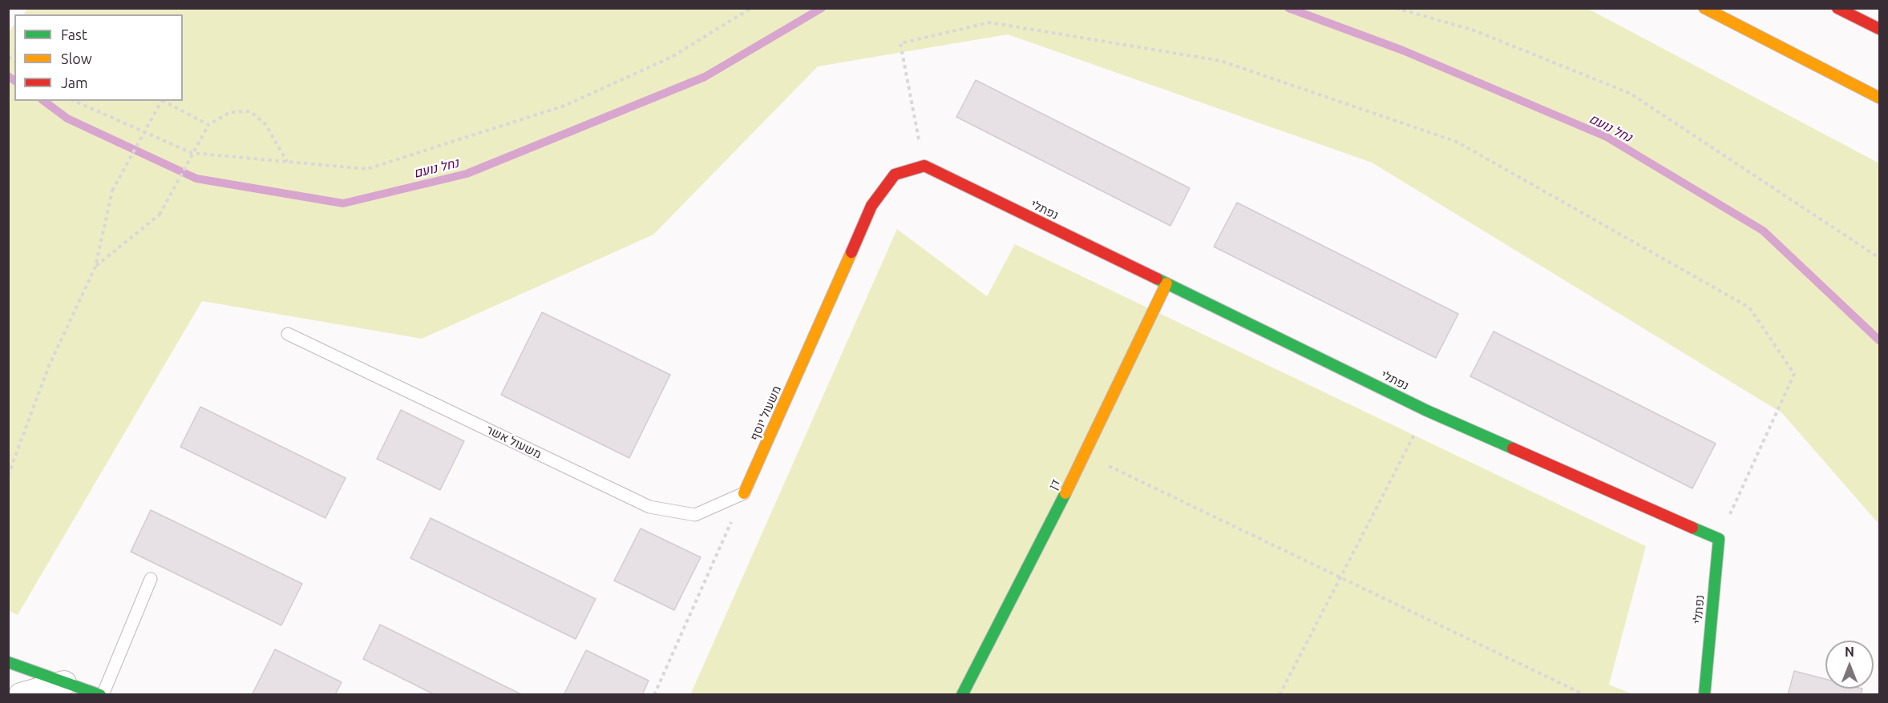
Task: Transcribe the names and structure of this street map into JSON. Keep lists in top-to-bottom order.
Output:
{
  "streets": {
    "main road": ["נפתלי", "משעול יוסף", "דן"],
    "lane": ["משעול אשר"]
  },
  "crossings": [
    ["נפתלי", "משעול יוסף"],
    ["נפתלי", "דן"],
    ["משעול יוסף", "משעול אשר"]
  ],
  "water": ["נחל נועם"],
  "legend": ["Fast", "Slow", "Jam"],
  "north": "top"
}
